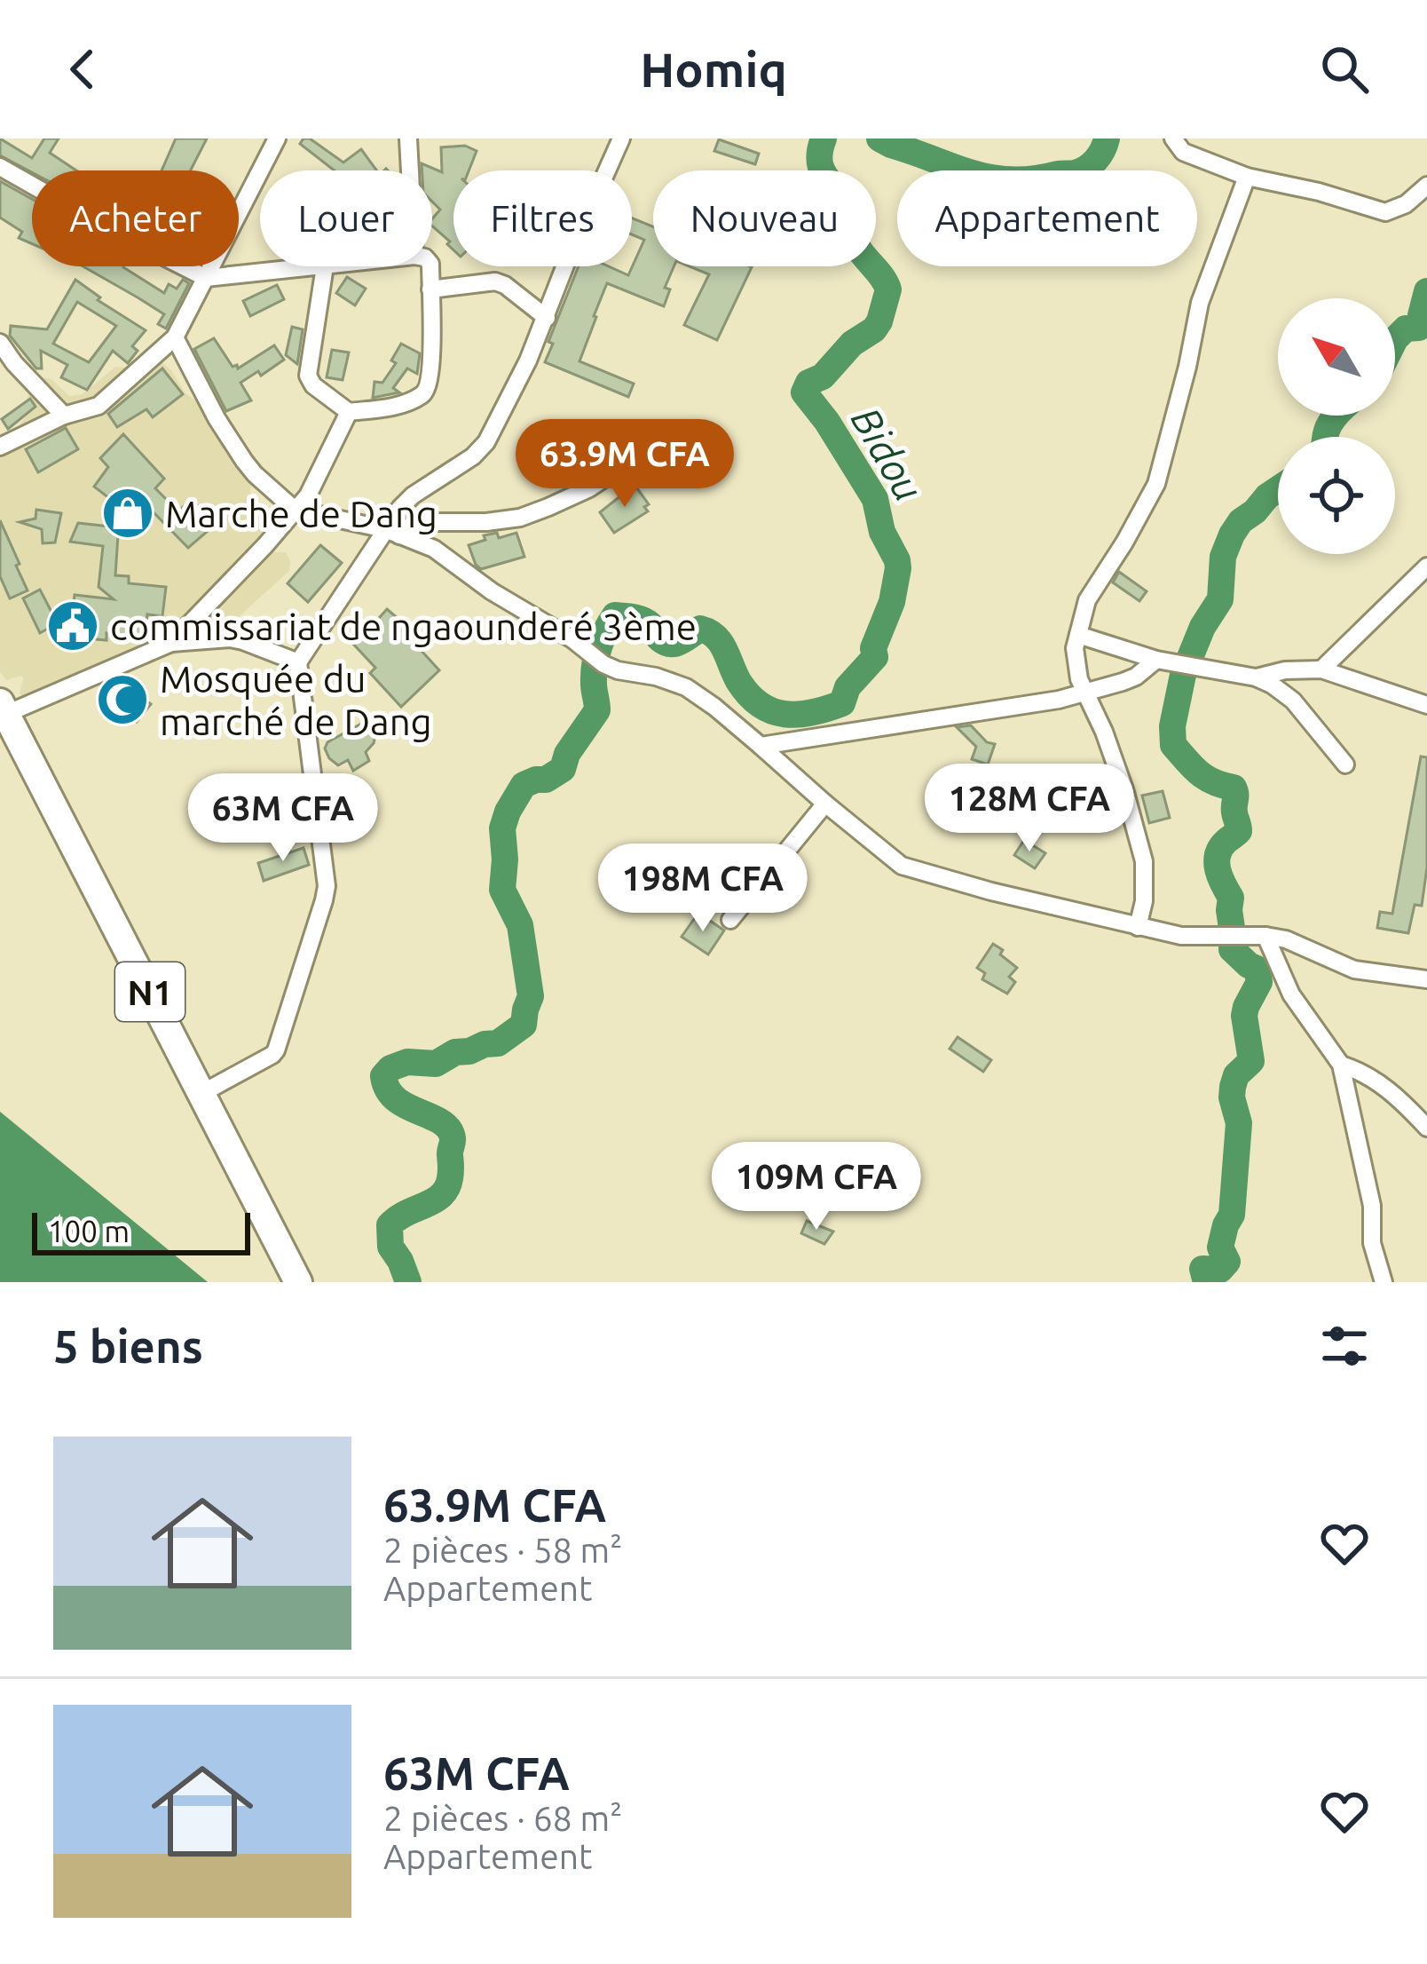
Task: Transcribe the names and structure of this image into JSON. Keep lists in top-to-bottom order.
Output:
{
  "streets": {
    "highway": ["N1"]
  },
  "water": ["Bidou"],
  "places": {
    "shop": ["Marche de Dang"],
    "public building": ["commissariat de ngaounderé 3ème"],
    "mosque": ["Mosquée du marché de Dang"]
  },
  "scale_bar": "100 m",
  "north": "top left",
  "page": {
    "header": "Homiq",
    "chip": [
      "Acheter",
      "Louer",
      "Filtres",
      "Nouveau",
      "Appartement"
    ],
    "price": [
      "63.9M CFA",
      "128M CFA",
      "63M CFA",
      "198M CFA",
      "109M CFA"
    ],
    "scale": "100 m",
    "heading": "5 biens",
    "list": [
      {
        "name": "63.9M CFA",
        "note": "2 pièces · 58 m² · Appartement"
      },
      {
        "name": "63M CFA",
        "note": "2 pièces · 68 m² · Appartement"
      }
    ]
  }
}
